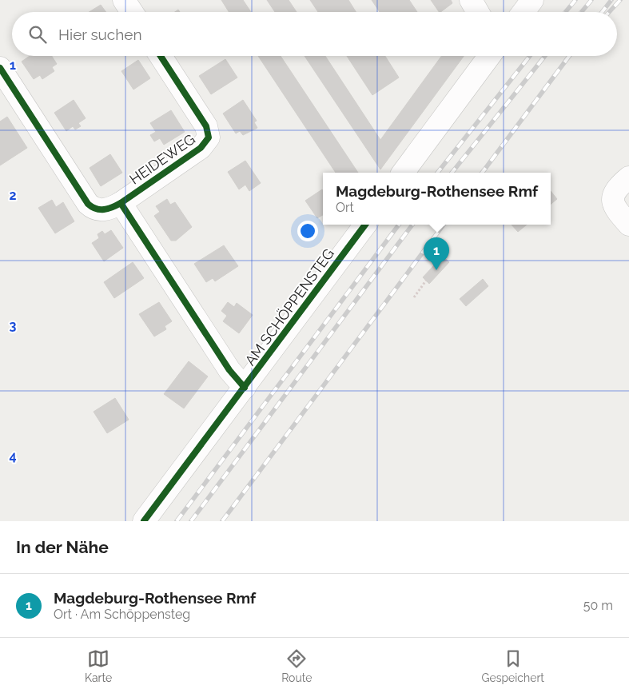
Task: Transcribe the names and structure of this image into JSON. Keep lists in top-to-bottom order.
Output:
{
  "streets": {
    "street": ["HEIDEWEG", "AM SCHÖPPENSTEG"]
  },
  "page": {
    "search": "Hier suchen",
    "popup": ["Magdeburg-Rothensee Rmf", "Ort"],
    "pins": "1",
    "heading": "In der Nähe",
    "list": [
      {
        "mark": "1",
        "name": "Magdeburg-Rothensee Rmf",
        "note": "Ort · Am Schöppensteg",
        "value": "50 m"
      }
    ],
    "nav": ["Karte", "Route", "Gespeichert"]
  },
  "grid": {
    "rows": [
      "1",
      "2",
      "3",
      "4"
    ]
  }
}
